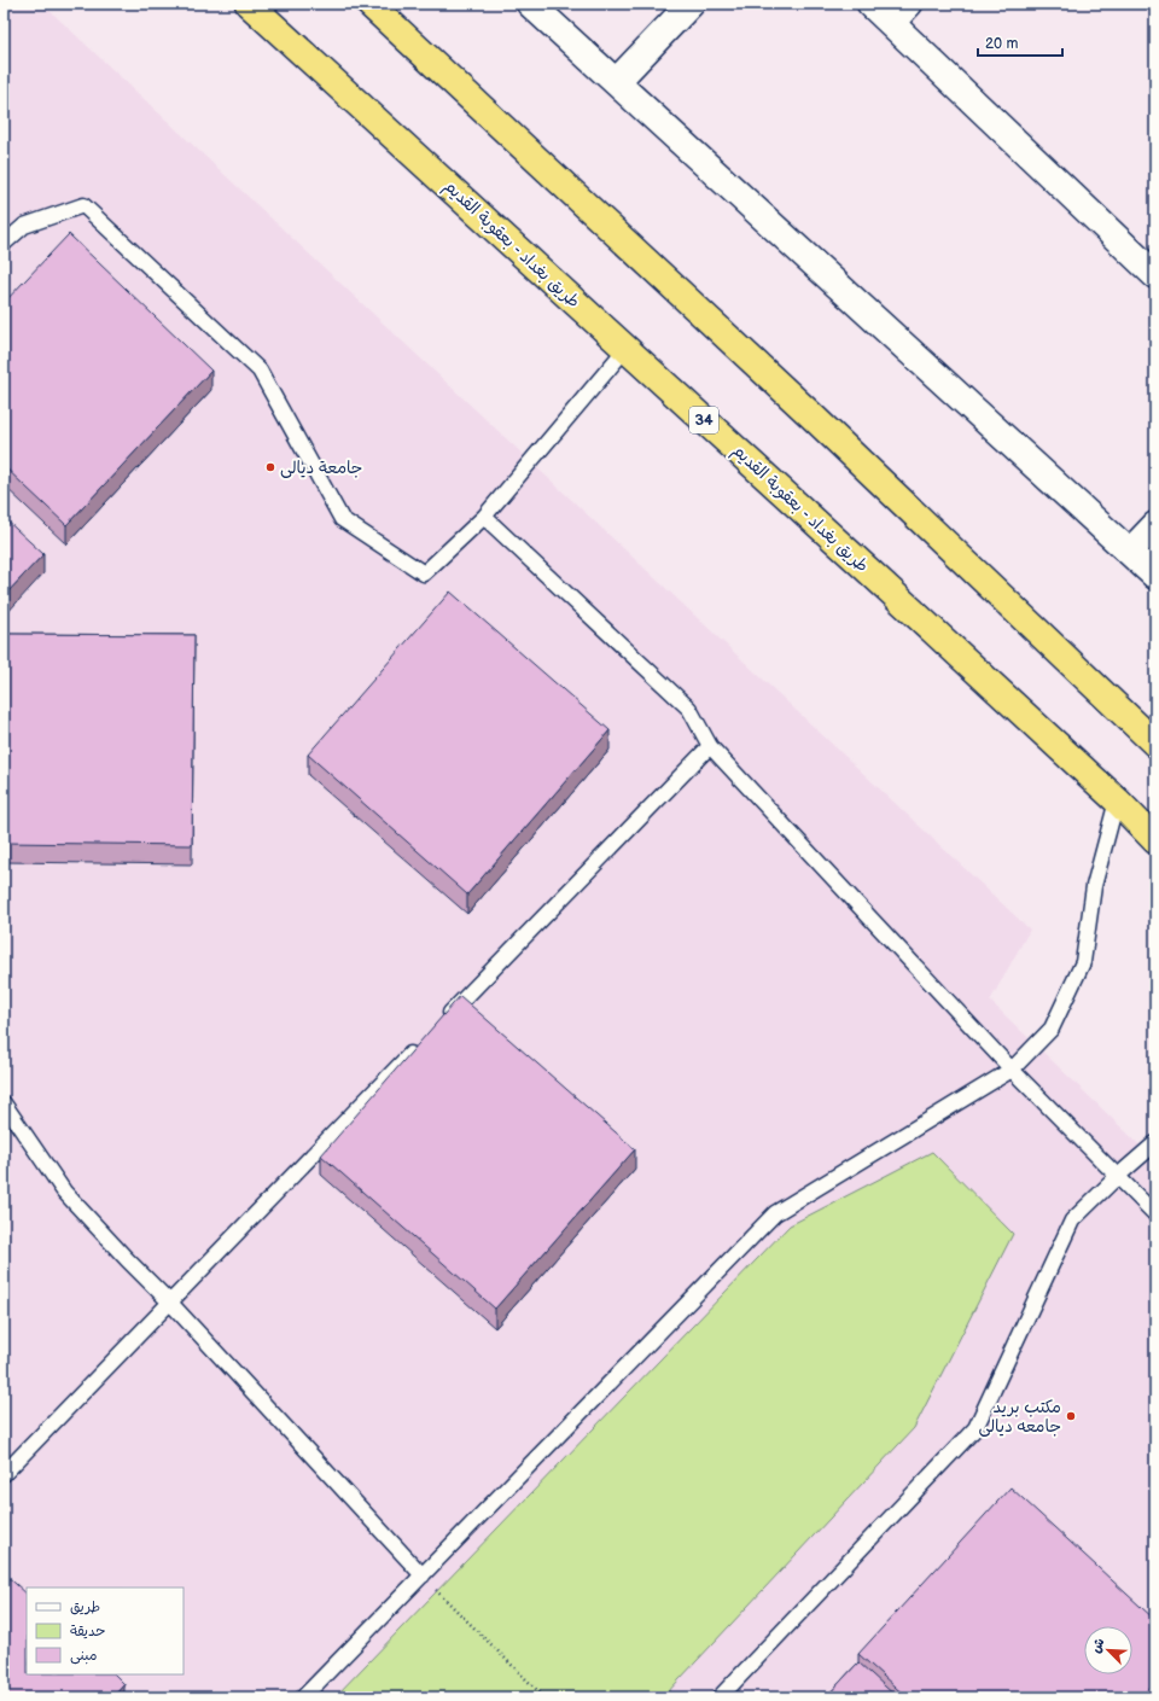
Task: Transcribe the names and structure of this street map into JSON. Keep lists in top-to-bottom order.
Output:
{
  "streets": {
    "highway": ["طريق بغداد - بعقوبة القديم", "34"]
  },
  "places": ["جامعة ديالى", "مكتب بريد جامعه ديالى"],
  "legend": ["طريق", "حديقة", "مبنى"],
  "scale_bar": "20 m",
  "north": "top left"
}
